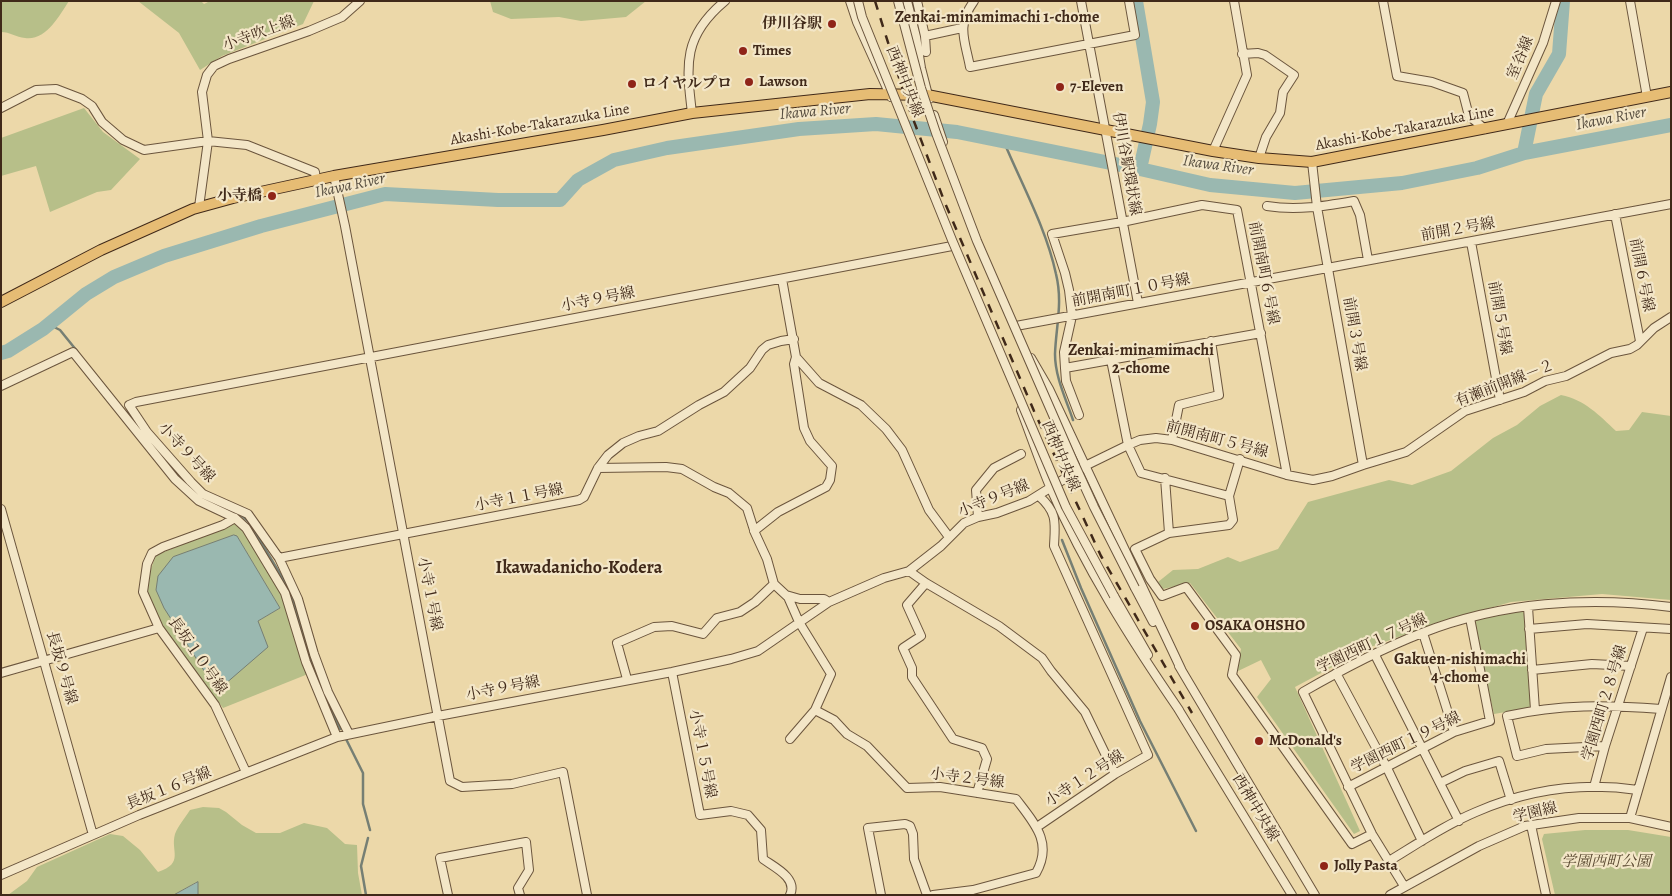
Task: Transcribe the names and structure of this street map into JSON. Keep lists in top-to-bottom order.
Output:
{
  "streets": {
    "main road": ["Akashi-Kobe-Takarazuka Line"],
    "street": [
      "小寺吹上線",
      "室谷線",
      "西神中央線",
      "伊川谷駅環状線",
      "前開２号線",
      "前開南町６号線",
      "前開６号線",
      "前開南町１０号線",
      "小寺９号線",
      "前開５号線",
      "前開３号線",
      "有瀬前開線－２",
      "前開南町５号線",
      "小寺１１号線",
      "小寺１号線",
      "学園西町１７号線",
      "長坂１０号線",
      "長坂９号線",
      "学園西町２８号線",
      "学園西町１９号線",
      "小寺１５号線",
      "小寺２号線",
      "小寺１２号線",
      "長坂１６号線",
      "学園線"
    ]
  },
  "crossings": [
    ["小寺吹上線", "Akashi-Kobe-Takarazuka Line"],
    ["室谷線", "Akashi-Kobe-Takarazuka Line"],
    ["西神中央線", "Akashi-Kobe-Takarazuka Line"],
    ["西神中央線", "前開南町１０号線"],
    ["西神中央線", "小寺９号線"],
    ["西神中央線", "前開南町５号線"],
    ["Akashi-Kobe-Takarazuka Line", "伊川谷駅環状線"],
    ["Akashi-Kobe-Takarazuka Line", "前開３号線"],
    ["Akashi-Kobe-Takarazuka Line", "小寺１号線"],
    ["伊川谷駅環状線", "前開南町６号線"],
    ["伊川谷駅環状線", "前開南町１０号線"],
    ["前開２号線", "前開南町６号線"],
    ["前開２号線", "前開６号線"],
    ["前開２号線", "前開南町１０号線"],
    ["前開２号線", "前開５号線"],
    ["前開２号線", "前開３号線"],
    ["前開南町６号線", "前開南町１０号線"],
    ["前開南町６号線", "有瀬前開線－２"],
    ["前開南町６号線", "前開南町５号線"],
    ["前開６号線", "有瀬前開線－２"],
    ["小寺９号線", "前開南町５号線"],
    ["小寺９号線", "小寺１１号線"],
    ["小寺９号線", "小寺１号線"],
    ["小寺９号線", "小寺１５号線"],
    ["小寺９号線", "小寺１２号線"],
    ["小寺９号線", "長坂１６号線"],
    ["前開５号線", "有瀬前開線－２"],
    ["前開３号線", "有瀬前開線－２"],
    ["有瀬前開線－２", "前開南町５号線"],
    ["小寺１１号線", "小寺１号線"],
    ["学園西町１７号線", "学園西町１９号線"],
    ["学園西町１７号線", "学園線"],
    ["長坂１０号線", "長坂１６号線"],
    ["長坂９号線", "長坂１６号線"],
    ["小寺２号線", "小寺１２号線"]
  ],
  "districts": [
    "Zenkai-minamimachi 1-chome",
    "Zenkai-minamimachi 2-chome",
    "Ikawadanicho-Kodera",
    "Gakuen-nishimachi 4-chome"
  ],
  "water": ["Ikawa River"],
  "parks": ["学園西町公園"],
  "places": [
    "伊川谷駅",
    "Times",
    "Lawson",
    "ロイヤルプロ",
    "7-Eleven",
    "小寺橋",
    "OSAKA OHSHO",
    "McDonald's",
    "Jolly Pasta"
  ]
}
